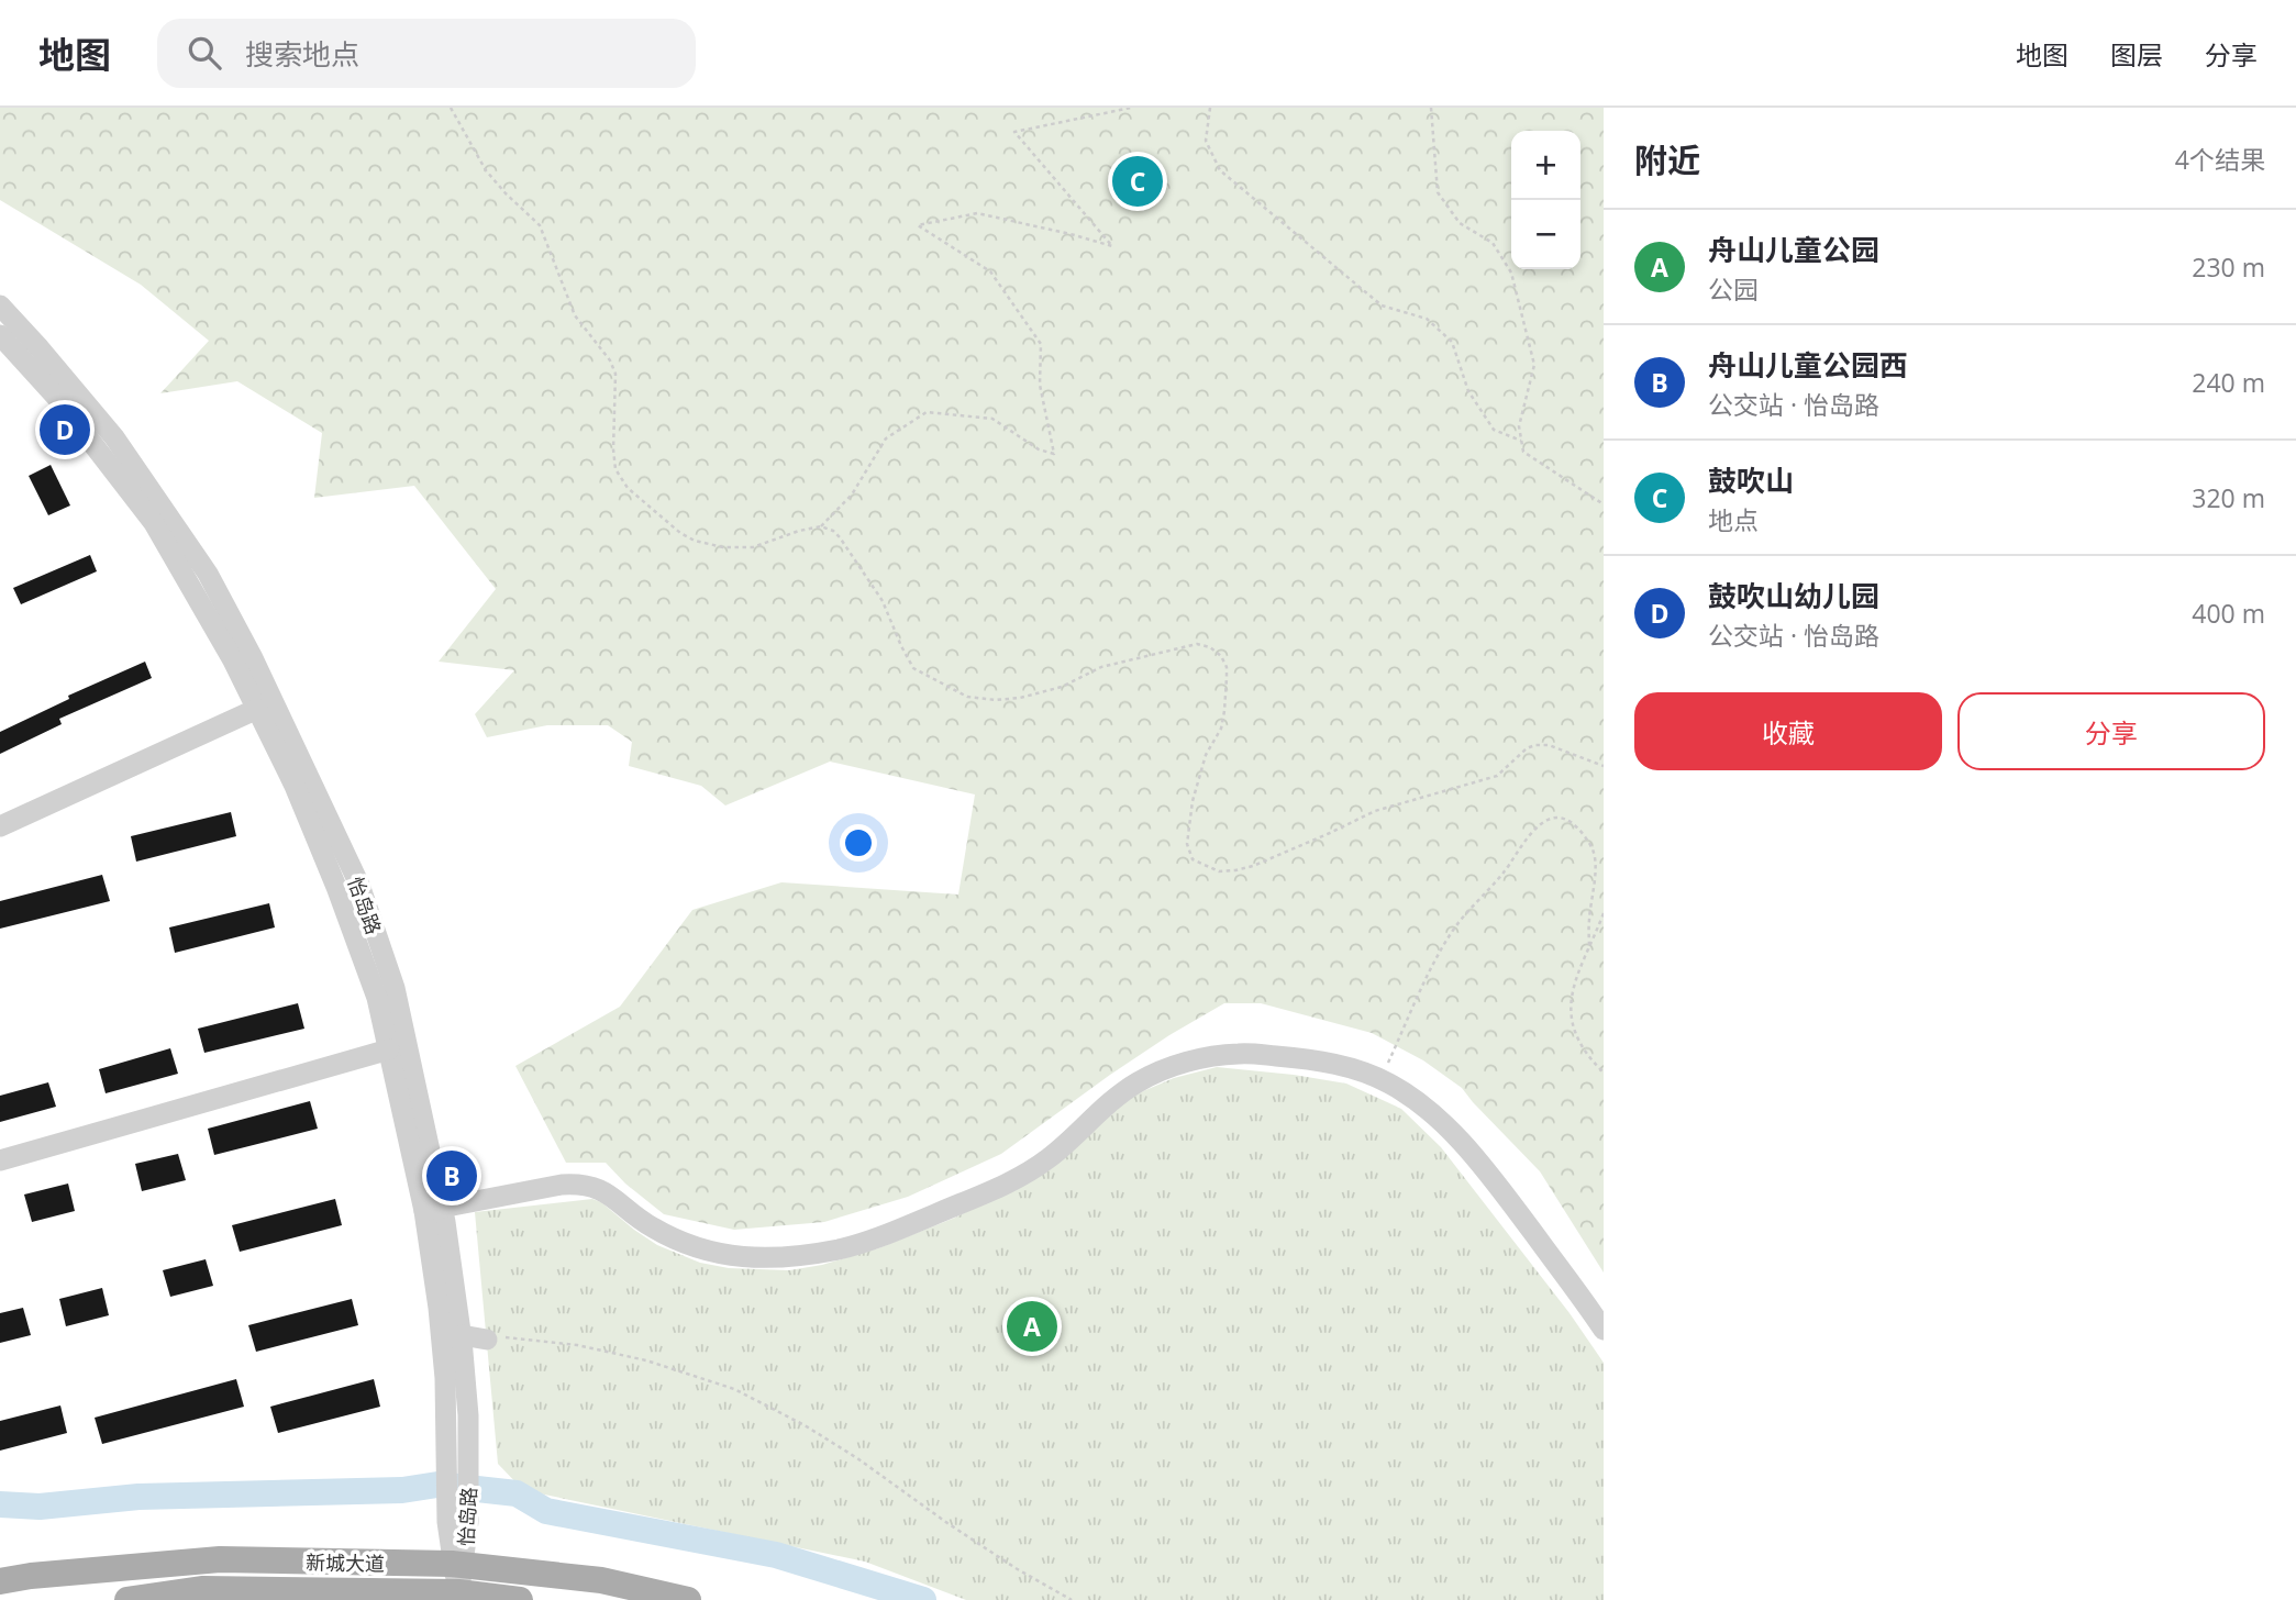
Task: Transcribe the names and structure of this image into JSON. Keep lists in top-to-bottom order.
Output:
{
  "streets": {
    "main road": ["新城大道"],
    "street": ["怡岛路"]
  },
  "crossings": [
    ["怡岛路", "新城大道"]
  ],
  "page": {
    "header": "地图",
    "search": "搜索地点",
    "nav": ["地图", "图层", "分享"],
    "heading": ["附近", "4个结果"],
    "map_buttons": ["+", "−"],
    "pins": [
      "C",
      "D",
      "B",
      "A"
    ],
    "list": [
      {
        "mark": "A",
        "name": "舟山儿童公园",
        "note": "公园",
        "value": "230 m"
      },
      {
        "mark": "B",
        "name": "舟山儿童公园西",
        "note": "公交站 · 怡岛路",
        "value": "240 m"
      },
      {
        "mark": "C",
        "name": "鼓吹山",
        "note": "地点",
        "value": "320 m"
      },
      {
        "mark": "D",
        "name": "鼓吹山幼儿园",
        "note": "公交站 · 怡岛路",
        "value": "400 m"
      }
    ],
    "buttons": ["收藏", "分享"]
  }
}
